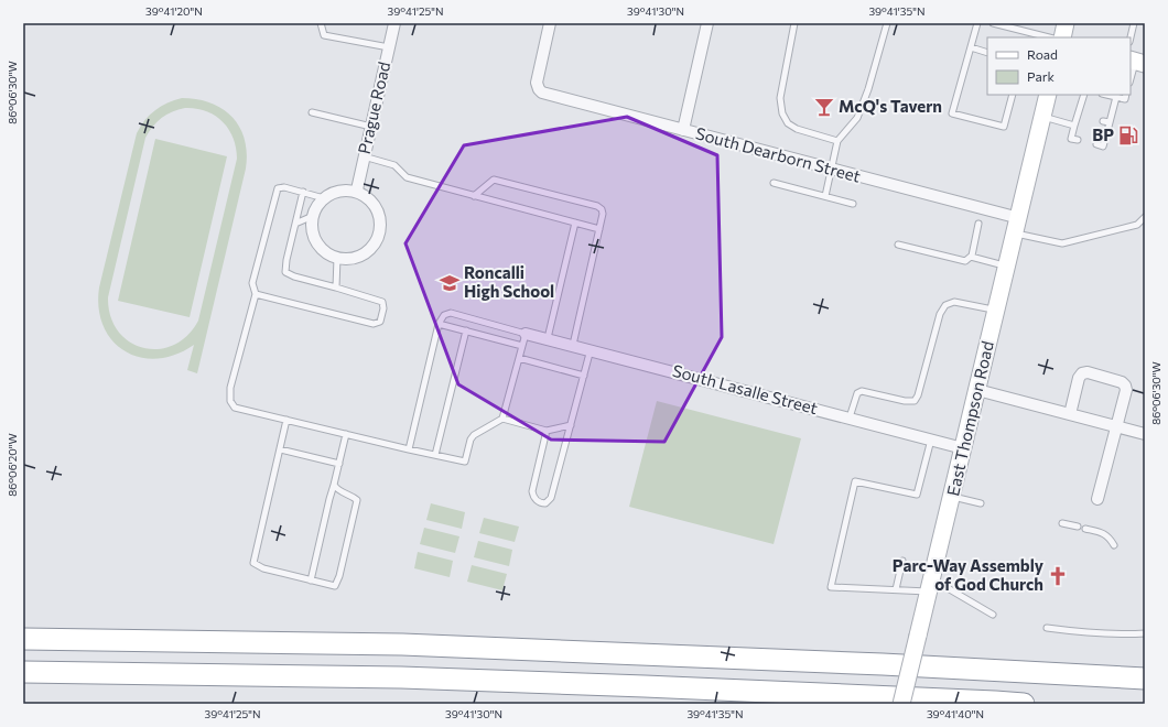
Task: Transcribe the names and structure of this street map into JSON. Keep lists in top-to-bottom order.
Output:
{
  "streets": {
    "main road": ["East Thompson Road"],
    "street": ["Prague Road", "South Dearborn Street", "South Lasalle Street"]
  },
  "crossings": [
    ["South Dearborn Street", "East Thompson Road"],
    ["South Lasalle Street", "East Thompson Road"]
  ],
  "places": {
    "bar": ["McQ's Tavern"],
    "fuel station": ["BP"],
    "school or university": ["Roncalli High School"],
    "church": ["Parc-Way Assembly of God Church"]
  },
  "legend": ["Road", "Park"],
  "coordinates": [
    "39°41'20\"N",
    "39°41'25\"N",
    "39°41'30\"N",
    "39°41'35\"N",
    "86°06'30\"W",
    "86°06'20\"W",
    "39°41'40\"N"
  ]
}
